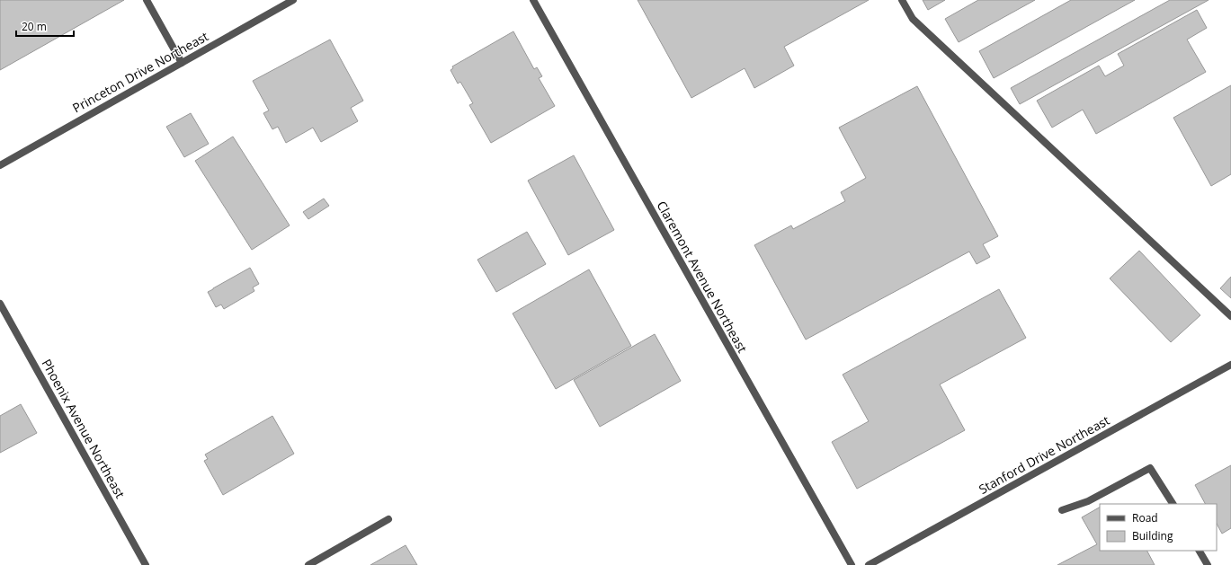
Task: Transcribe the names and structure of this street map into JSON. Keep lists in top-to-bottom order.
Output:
{
  "streets": {
    "street": [
      "Princeton Drive Northeast",
      "Claremont Avenue Northeast",
      "Phoenix Avenue Northeast",
      "Stanford Drive Northeast"
    ]
  },
  "legend": ["Road", "Building"],
  "scale_bar": "20 m"
}
